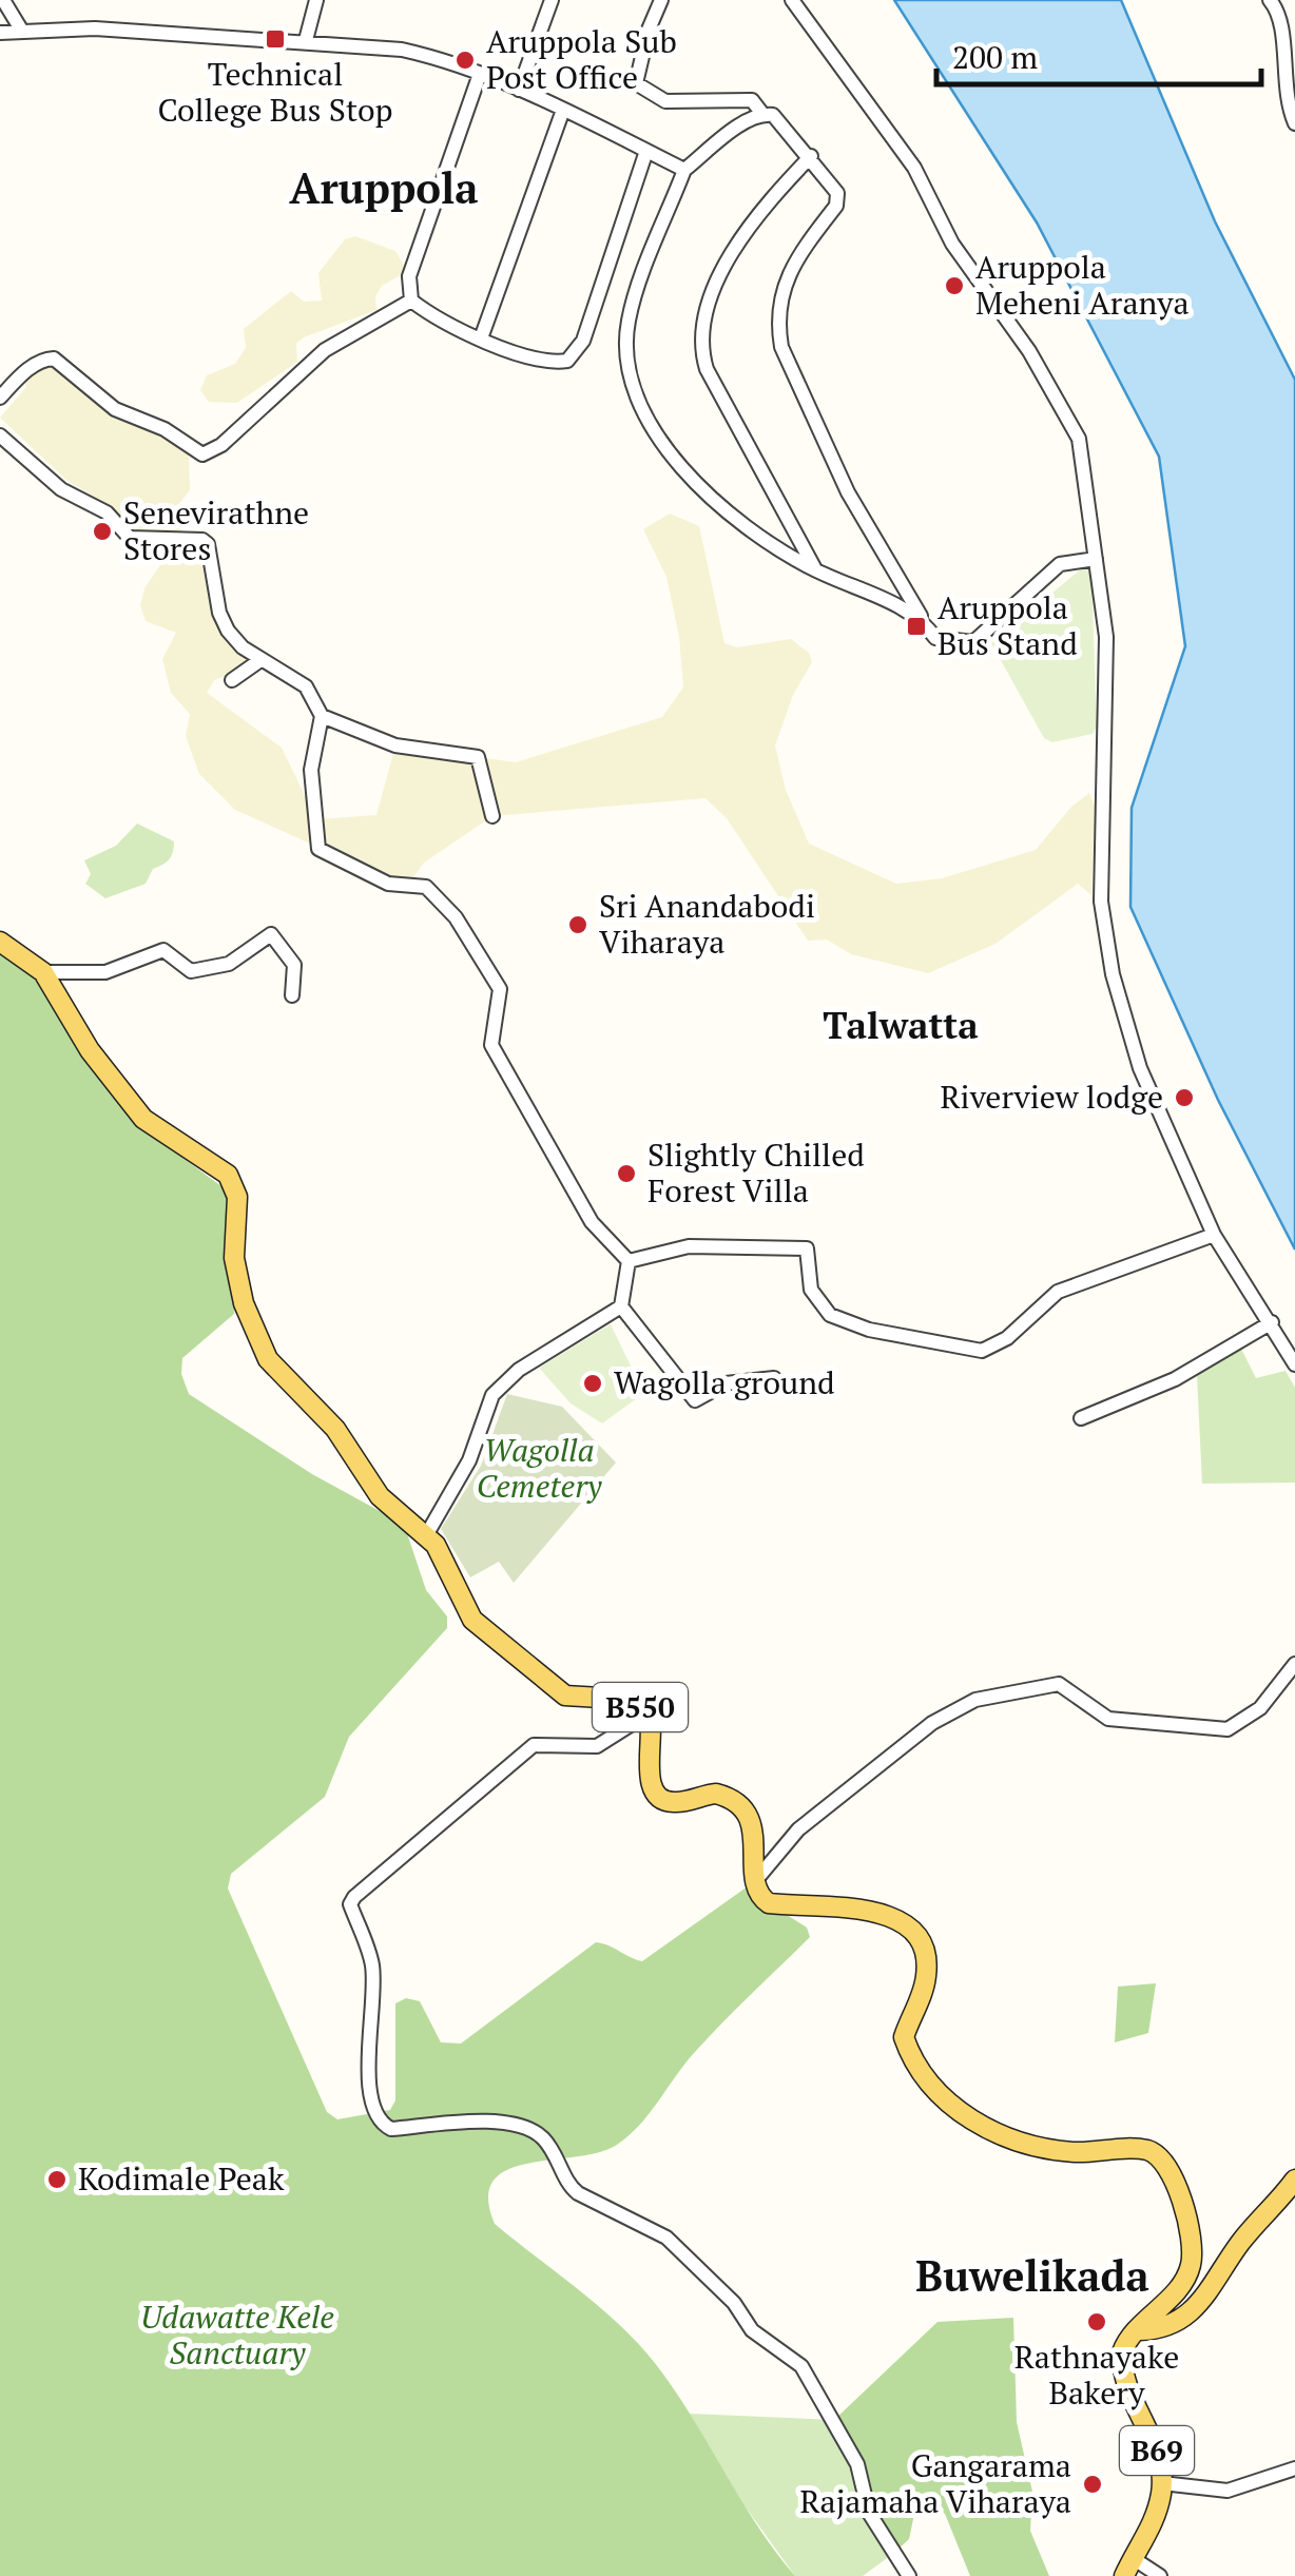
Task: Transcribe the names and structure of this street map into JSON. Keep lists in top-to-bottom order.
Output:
{
  "streets": {
    "main road": ["B550", "B69"]
  },
  "districts": ["Aruppola", "Talwatta", "Buwelikada"],
  "parks": ["Wagolla Cemetery", "Udawatte Kele Sanctuary"],
  "places": {
    "transit": ["Technical College Bus Stop", "Aruppola Bus Stand"],
    "other": [
      "Aruppola Sub Post Office",
      "Aruppola Meheni Aranya",
      "Senevirathne Stores",
      "Sri Anandabodi Viharaya",
      "Riverview lodge",
      "Slightly Chilled Forest Villa",
      "Wagolla ground",
      "Kodimale Peak",
      "Rathnayake Bakery",
      "Gangarama Rajamaha Viharaya"
    ]
  },
  "scale_bar": "200 m"
}
